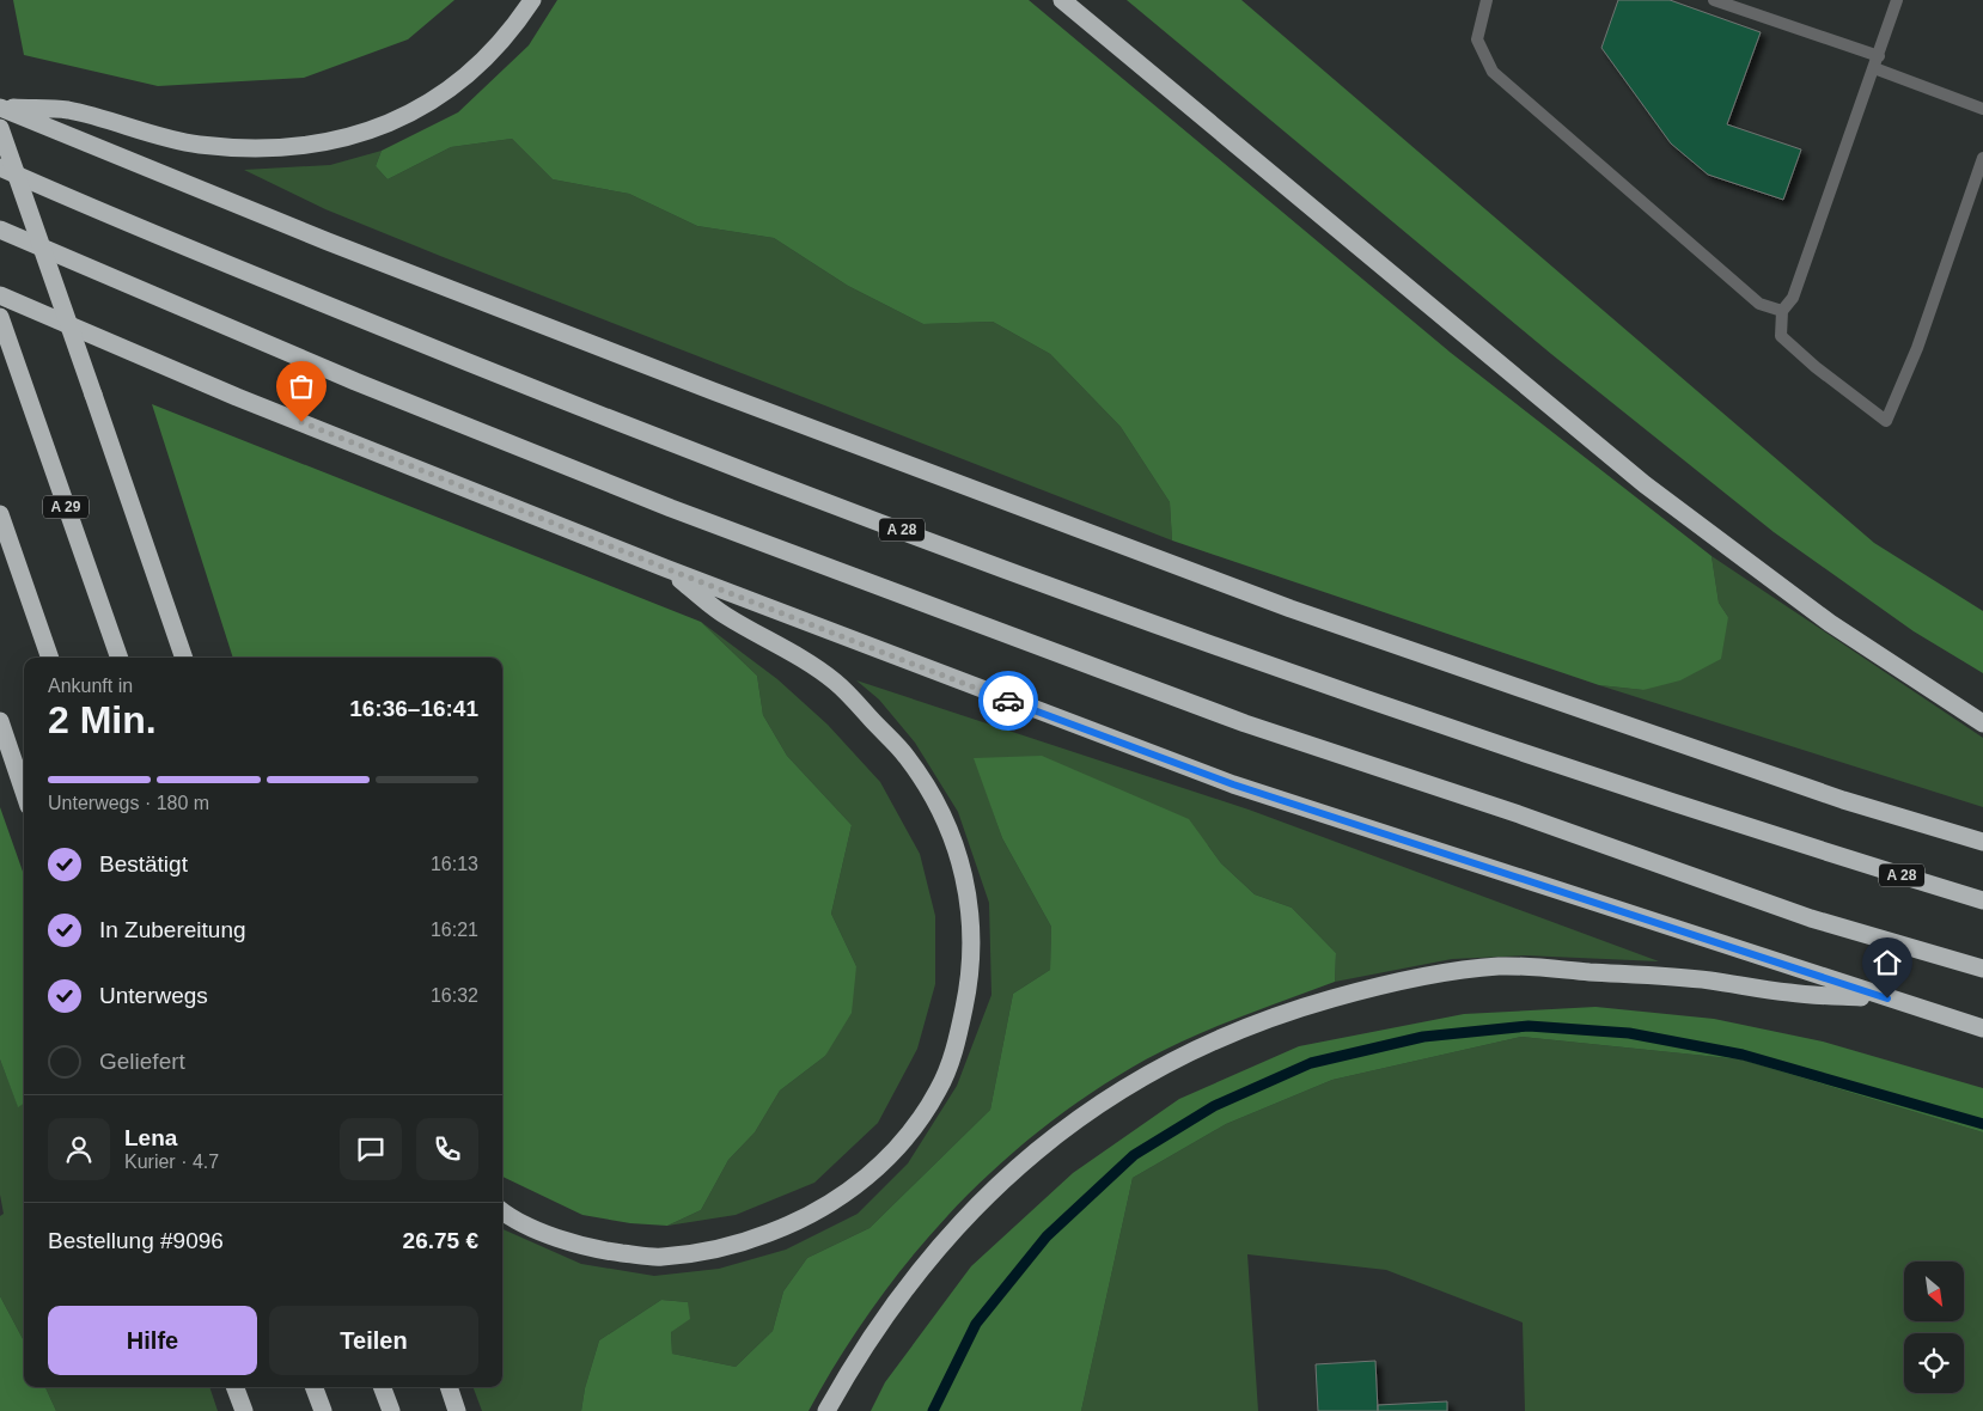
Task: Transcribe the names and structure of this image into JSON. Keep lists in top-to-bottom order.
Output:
{
  "streets": {
    "highway": ["A 29", "A 28"]
  },
  "north": "bottom right",
  "page": {
    "heading": ["2 Min.", "Ankunft in", "16:36–16:41"],
    "panel": [
      "Lena",
      "Kurier · 4.7",
      "Bestellung #9096",
      "26.75 €"
    ],
    "bar": "Unterwegs · 180 m",
    "list": [
      ["Bestätigt", "16:13"],
      ["In Zubereitung", "16:21"],
      ["Unterwegs", "16:32"],
      "Geliefert"
    ],
    "buttons": ["Hilfe", "Teilen"]
  }
}
